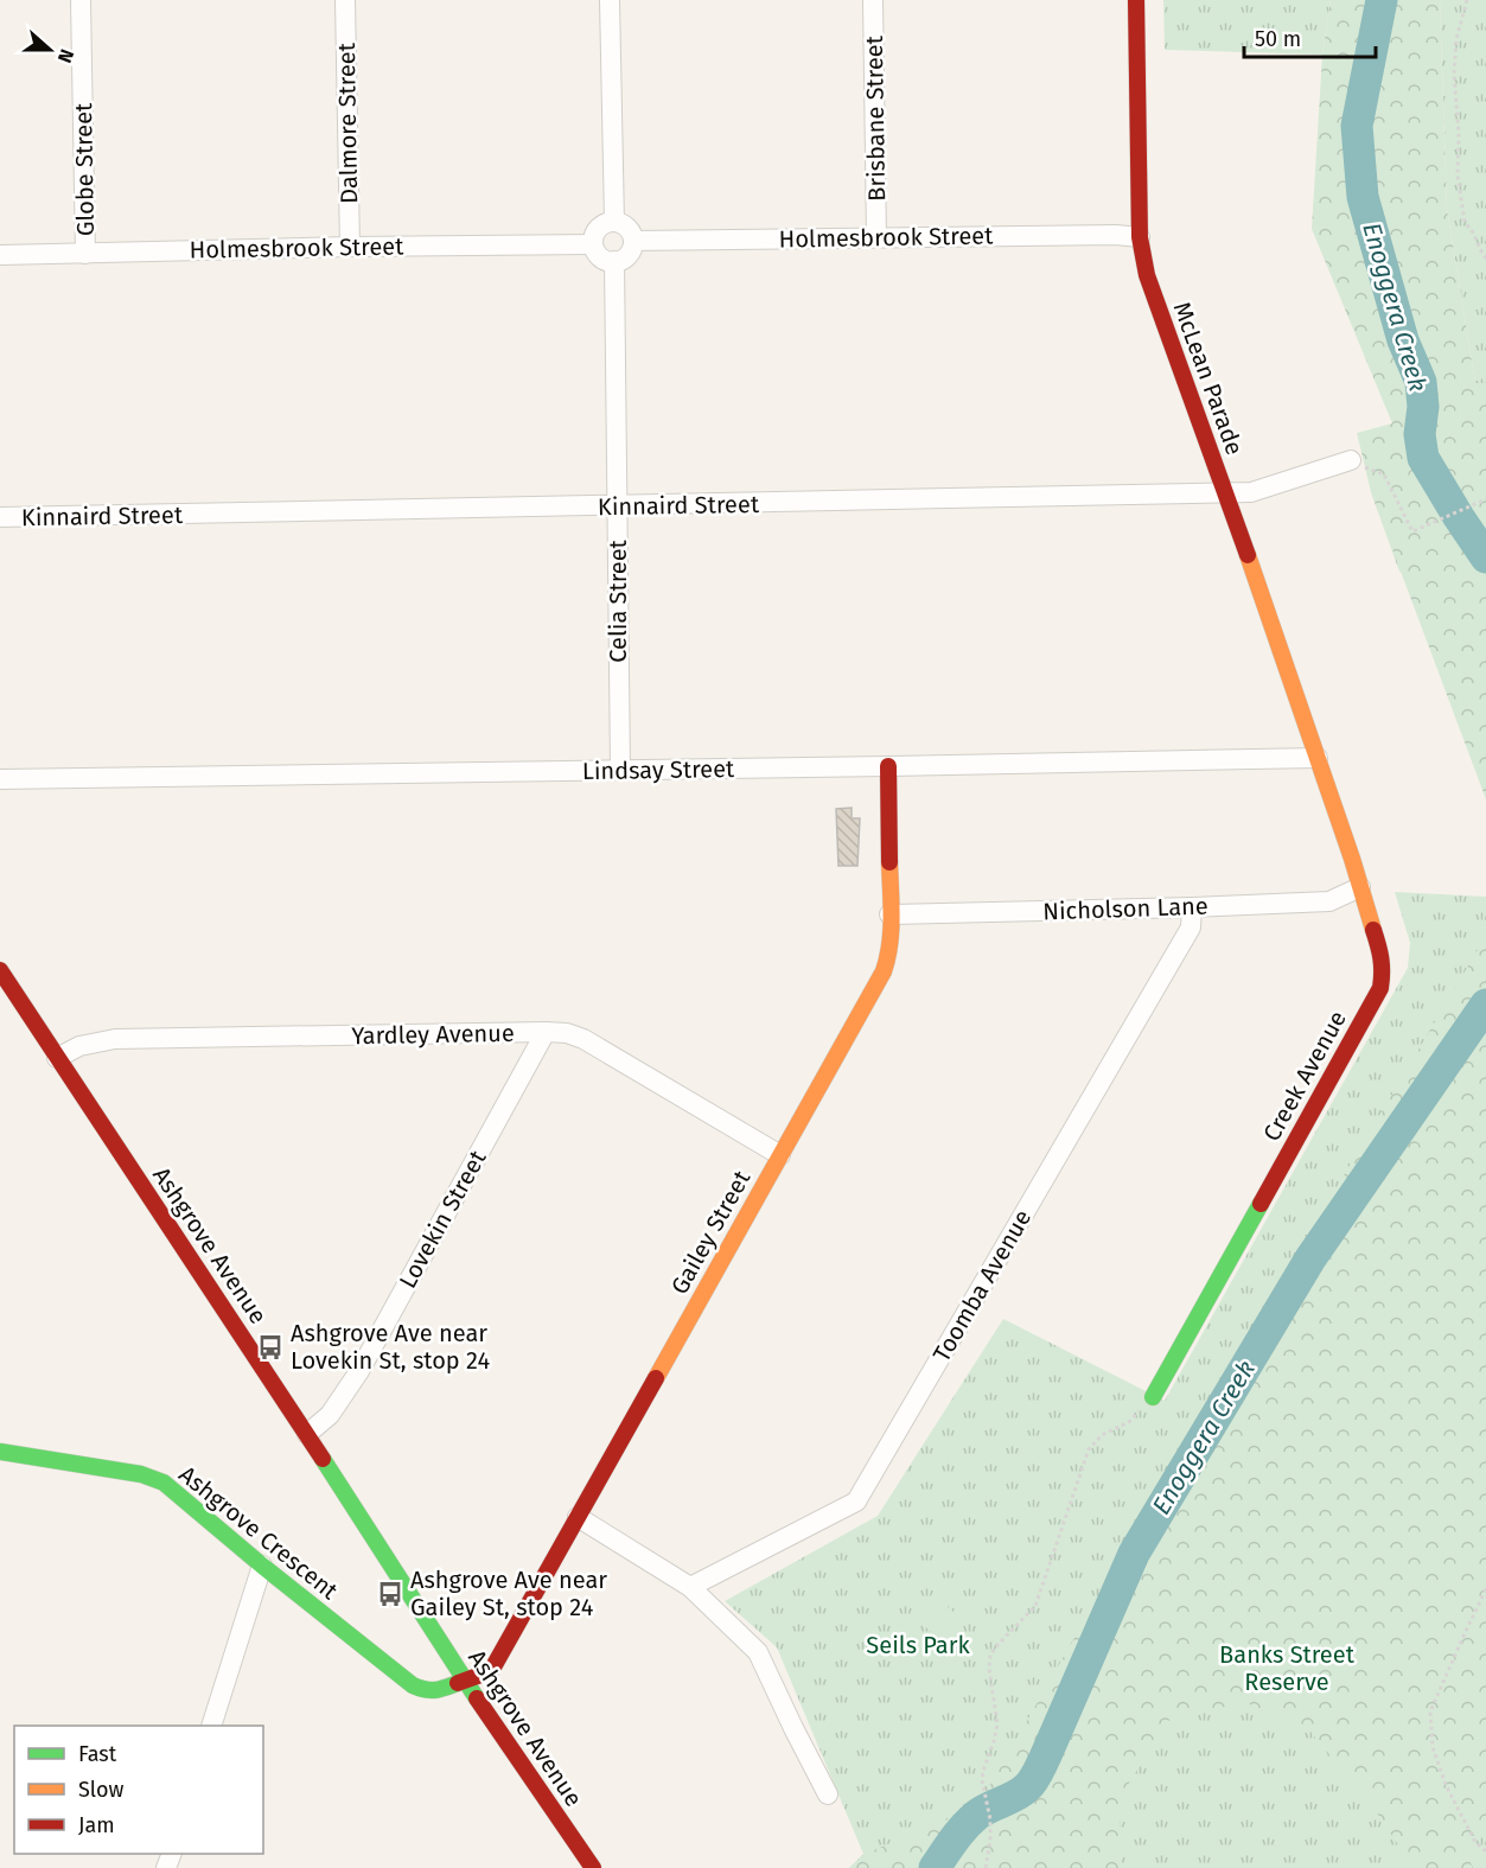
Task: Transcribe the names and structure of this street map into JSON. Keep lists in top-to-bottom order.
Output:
{
  "streets": {
    "street": [
      "Brisbane Street",
      "Dalmore Street",
      "Globe Street",
      "Holmesbrook Street",
      "McLean Parade",
      "Kinnaird Street",
      "Celia Street",
      "Lindsay Street",
      "Nicholson Lane",
      "Yardley Avenue",
      "Creek Avenue",
      "Lovekin Street",
      "Gailey Street",
      "Ashgrove Avenue",
      "Toomba Avenue",
      "Ashgrove Crescent"
    ]
  },
  "crossings": [
    ["Brisbane Street", "Holmesbrook Street"],
    ["Dalmore Street", "Holmesbrook Street"],
    ["Globe Street", "Holmesbrook Street"],
    ["Holmesbrook Street", "McLean Parade"],
    ["Holmesbrook Street", "Celia Street"],
    ["McLean Parade", "Kinnaird Street"],
    ["McLean Parade", "Lindsay Street"],
    ["McLean Parade", "Creek Avenue"],
    ["Kinnaird Street", "Celia Street"],
    ["Celia Street", "Lindsay Street"],
    ["Lindsay Street", "Creek Avenue"],
    ["Lindsay Street", "Gailey Street"],
    ["Nicholson Lane", "Creek Avenue"],
    ["Nicholson Lane", "Gailey Street"],
    ["Nicholson Lane", "Toomba Avenue"],
    ["Yardley Avenue", "Lovekin Street"],
    ["Yardley Avenue", "Gailey Street"],
    ["Yardley Avenue", "Ashgrove Avenue"],
    ["Lovekin Street", "Ashgrove Avenue"],
    ["Gailey Street", "Ashgrove Avenue"],
    ["Gailey Street", "Ashgrove Crescent"],
    ["Ashgrove Avenue", "Ashgrove Crescent"]
  ],
  "water": ["Enoggera Creek"],
  "parks": ["Seils Park", "Banks Street Reserve"],
  "places": {
    "bus stop": ["Ashgrove Ave near Lovekin St, stop 24", "Ashgrove Ave near Gailey St, stop 24"]
  },
  "legend": ["Fast", "Slow", "Jam"],
  "scale_bar": "50 m",
  "north": "right"
}
